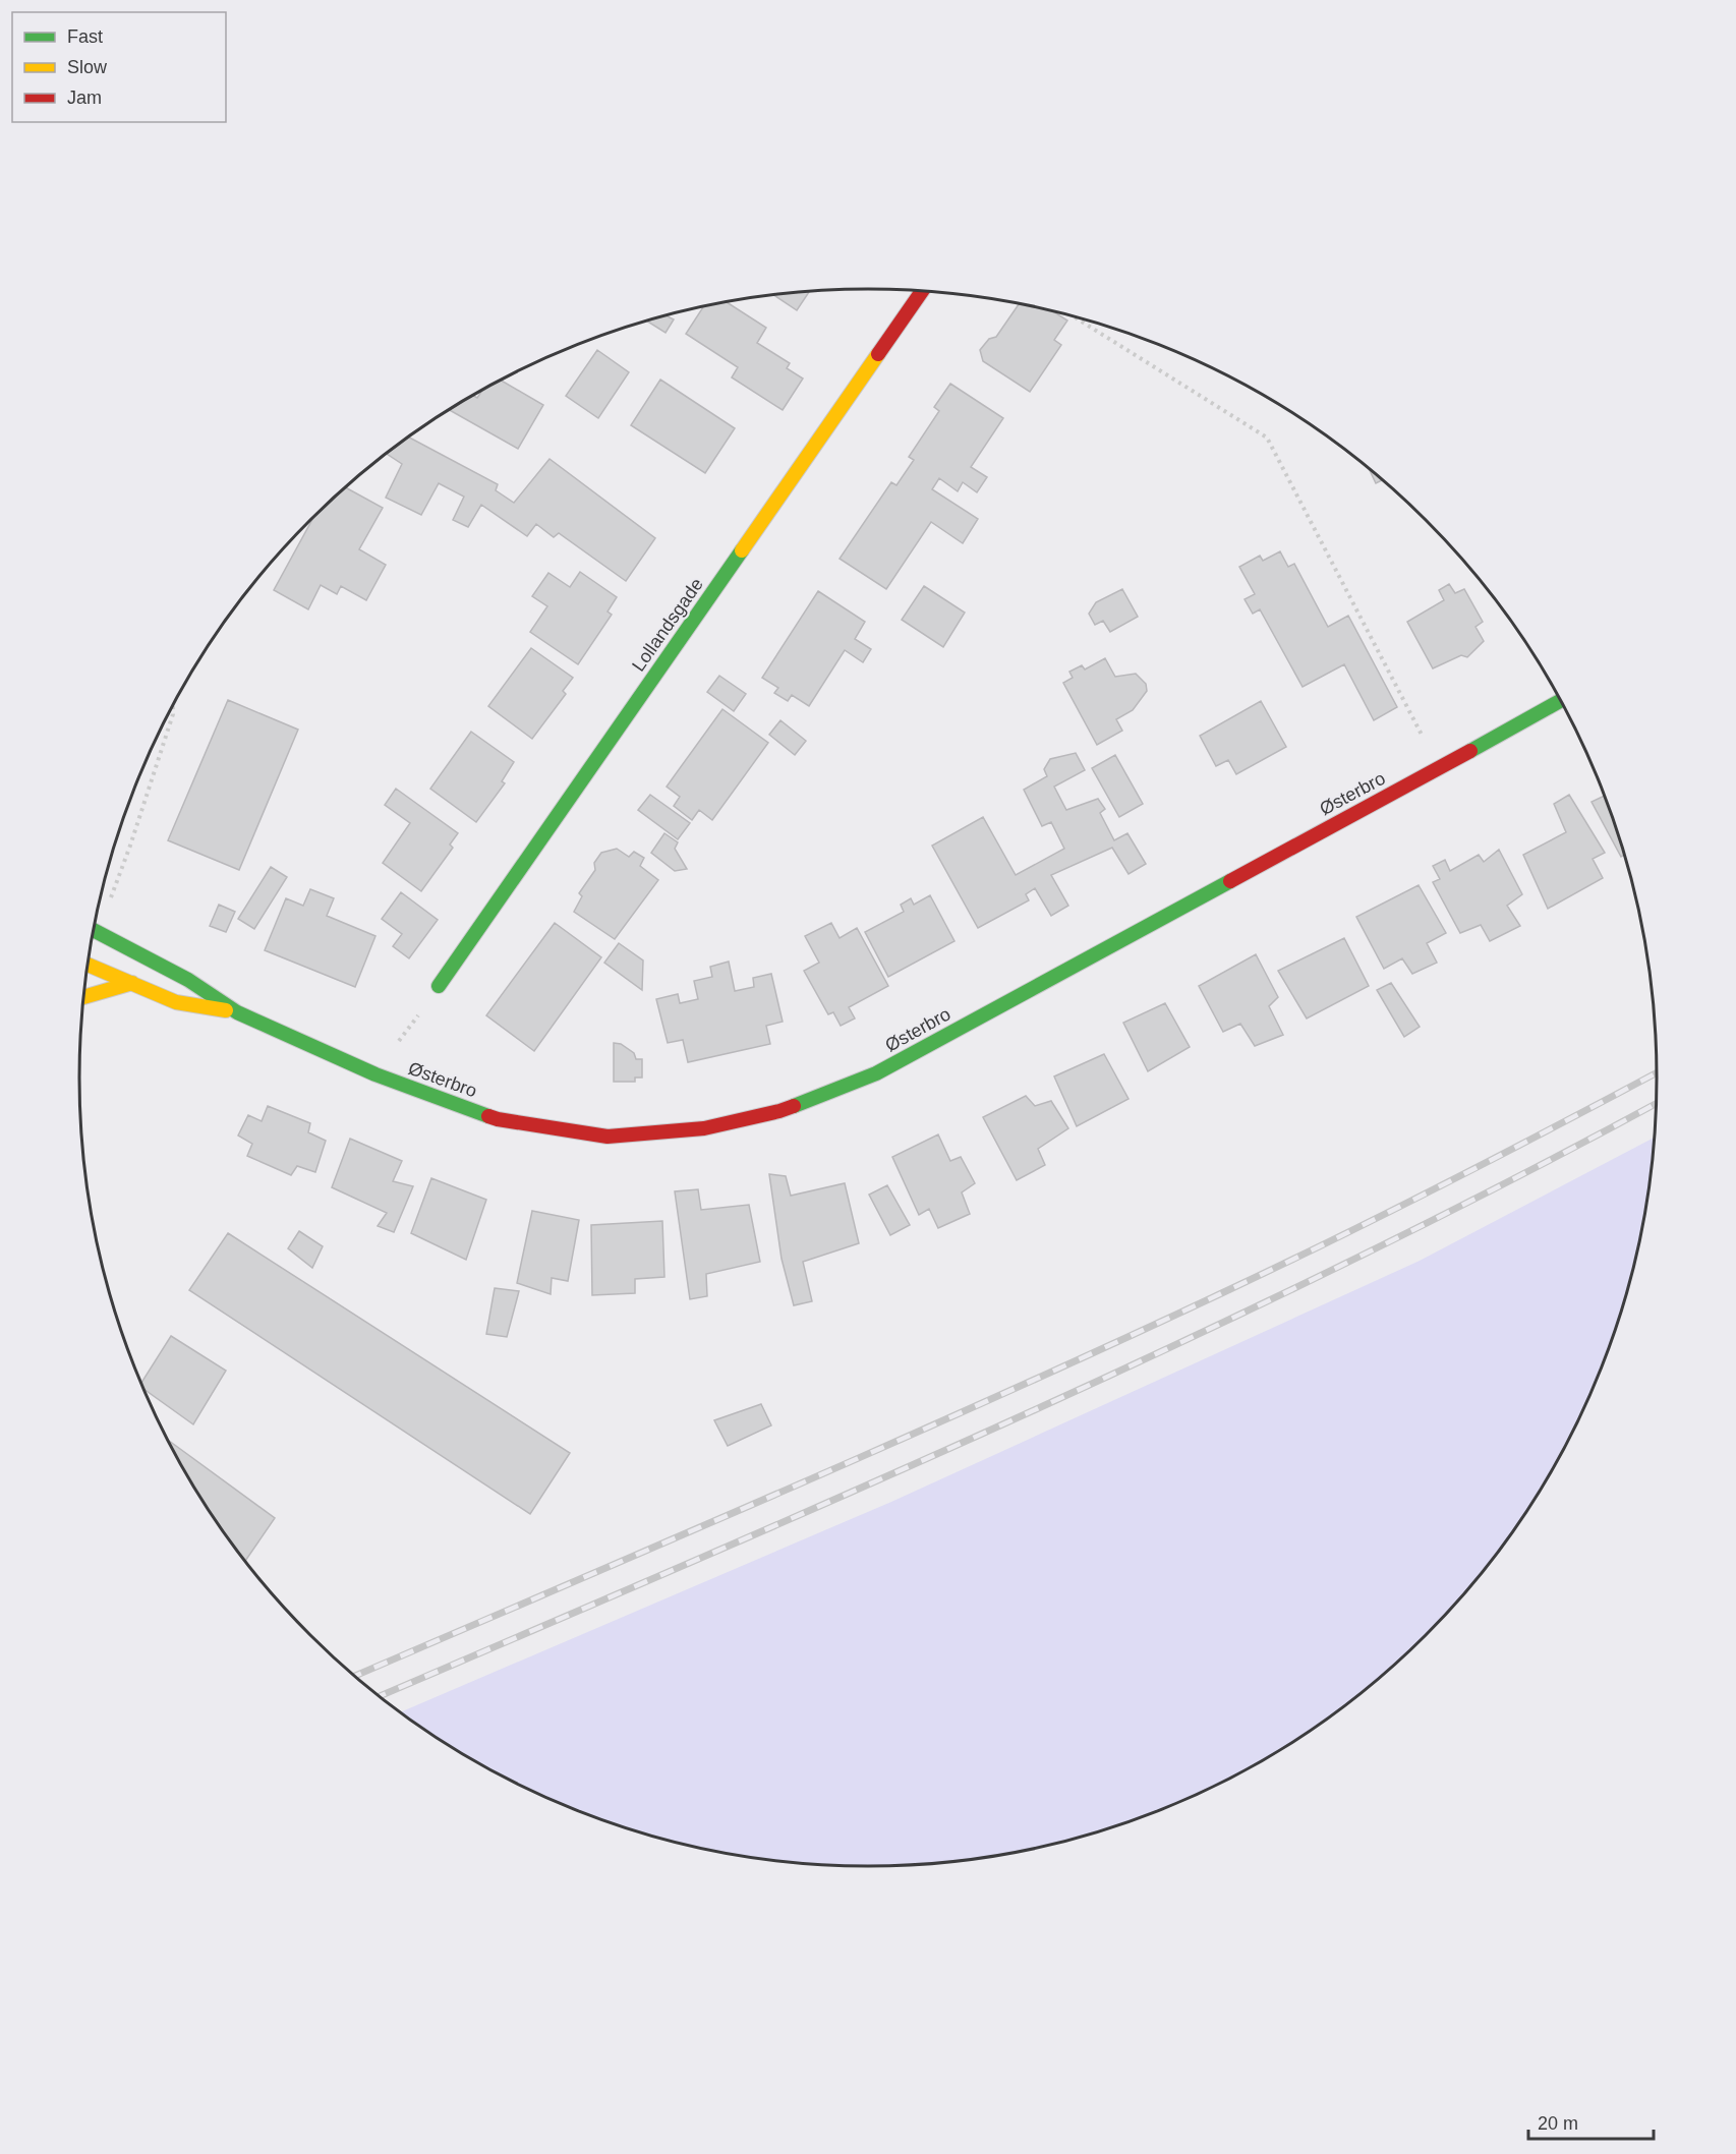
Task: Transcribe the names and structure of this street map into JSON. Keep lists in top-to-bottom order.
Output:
{
  "streets": {
    "street": ["Lollandsgade", "Østerbro"]
  },
  "legend": ["Fast", "Slow", "Jam"],
  "scale_bar": "20 m"
}
